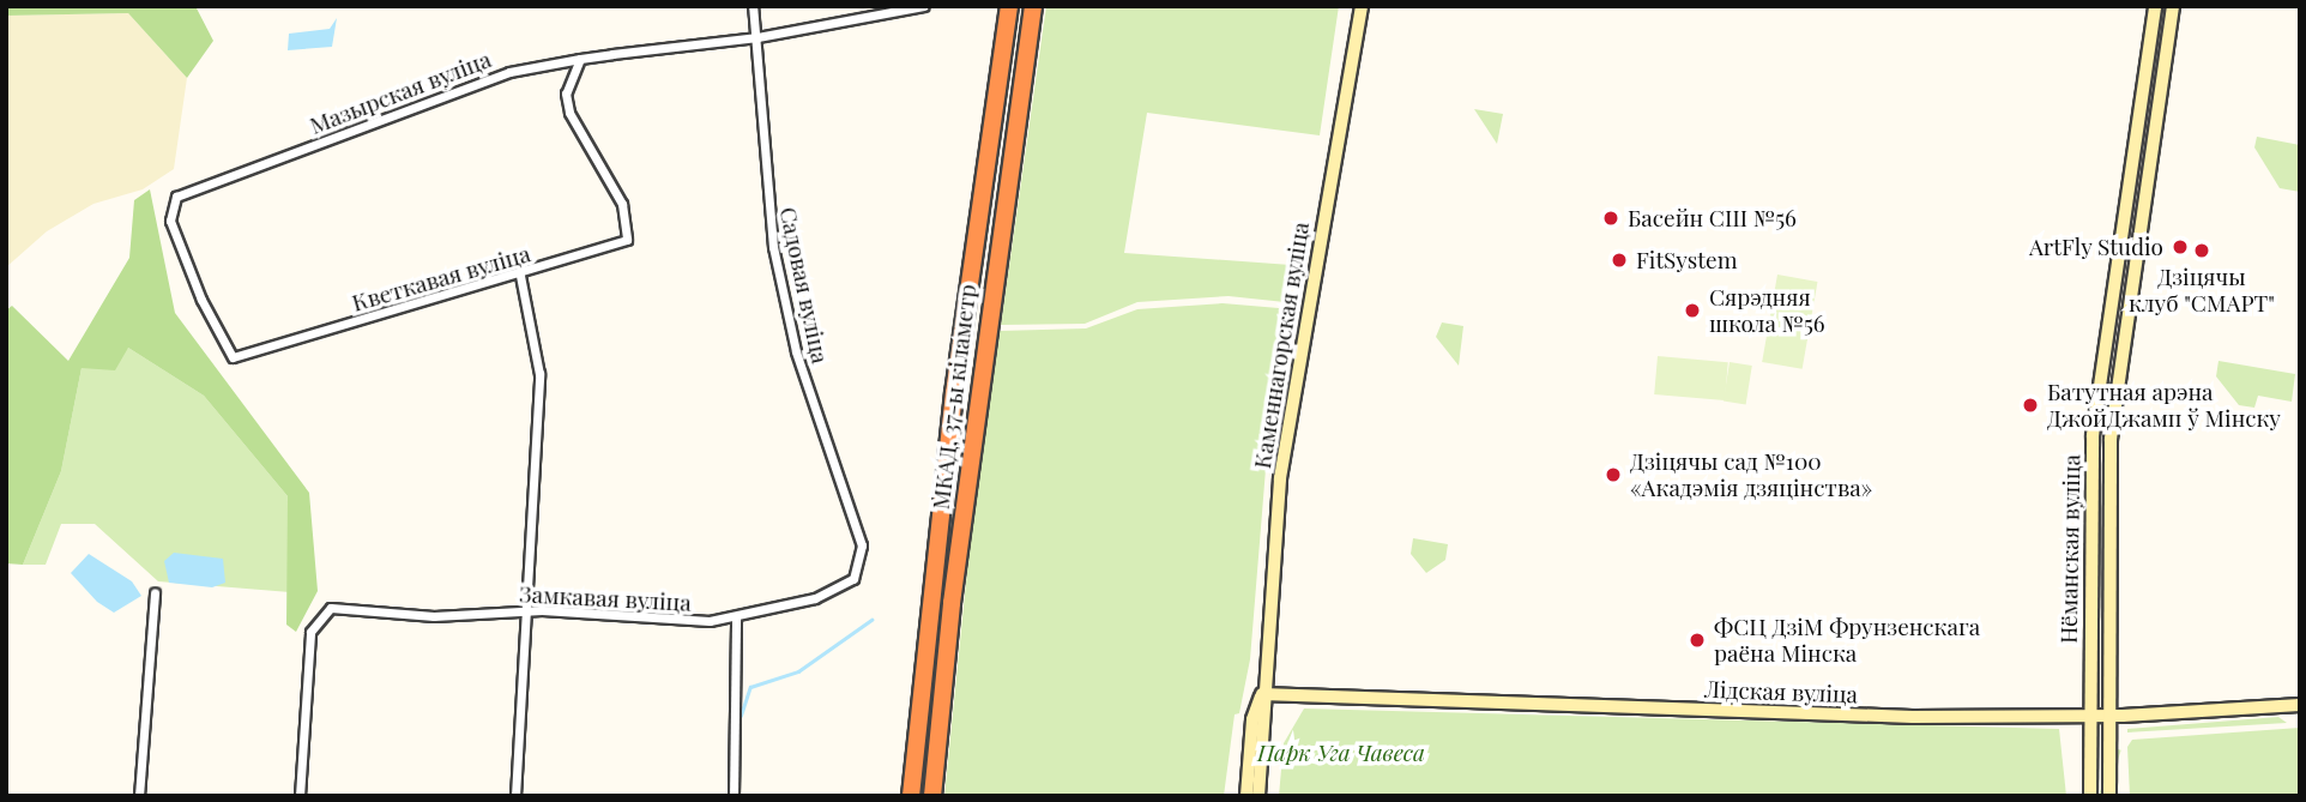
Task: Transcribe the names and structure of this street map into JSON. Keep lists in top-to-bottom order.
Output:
{
  "streets": {
    "highway": ["МКАД, 37-ы кіламетр"],
    "main road": ["Каменнагорская вуліца", "Нёманская вуліца", "Лідская вуліца"],
    "street": [
      "Мазырская вуліца",
      "Кветкавая вуліца",
      "Садовая вуліца",
      "Замкавая вуліца"
    ]
  },
  "crossings": [
    ["Мазырская вуліца", "Кветкавая вуліца"],
    ["Мазырская вуліца", "Садовая вуліца"],
    ["Садовая вуліца", "Замкавая вуліца"],
    ["Каменнагорская вуліца", "Лідская вуліца"],
    ["Нёманская вуліца", "Лідская вуліца"]
  ],
  "parks": ["Парк Уга Чавеса"],
  "places": [
    "Басейн СШ №56",
    "ArtFly Studio",
    "Дзіцячы клуб \"СМАРТ\"",
    "FitSystem",
    "Сярэдняя школа №56",
    "Батутная арэна ДжойДжамп ў Мінску",
    "Дзіцячы сад №100 «Акадэмія дзяцінства»",
    "ФСЦ ДзіМ Фрунзенскага раёна Мінска"
  ]
}
